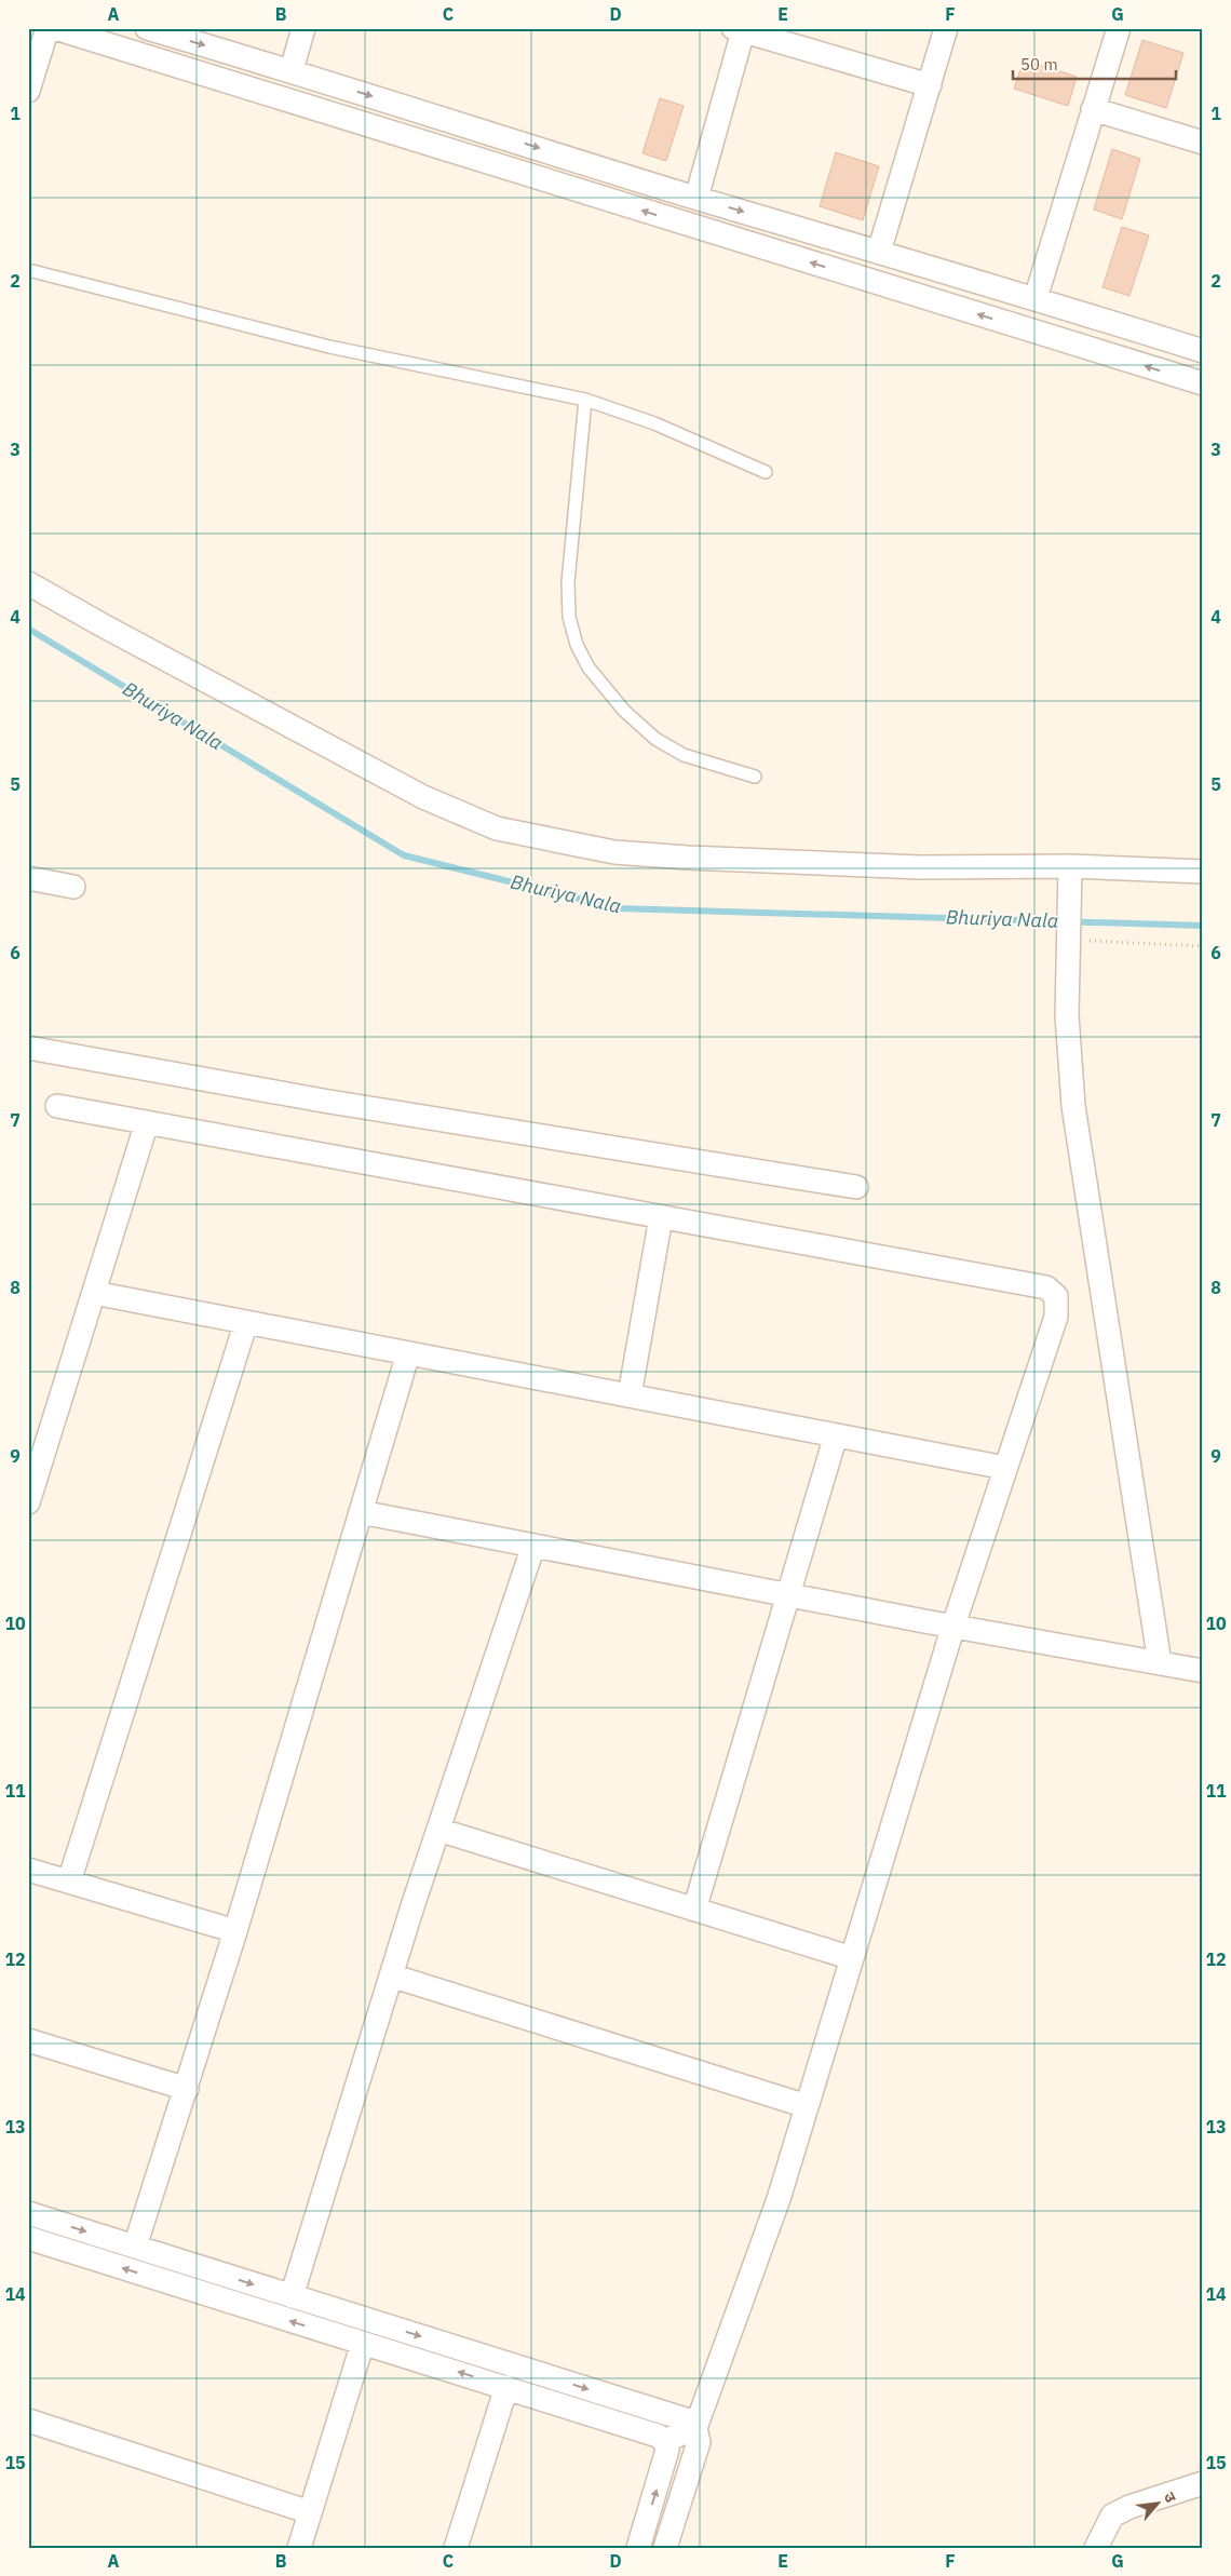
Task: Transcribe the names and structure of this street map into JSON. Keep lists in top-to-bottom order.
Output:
{
  "water": ["Bhuriya Nala"],
  "scale_bar": "50 m",
  "north": "top right",
  "grid": {
    "columns": [
      "A",
      "B",
      "C",
      "D",
      "E",
      "F",
      "G"
    ],
    "rows": [
      "1",
      "2",
      "3",
      "4",
      "5",
      "6",
      "7",
      "8",
      "9",
      "10",
      "11",
      "12",
      "13",
      "14",
      "15"
    ]
  }
}
